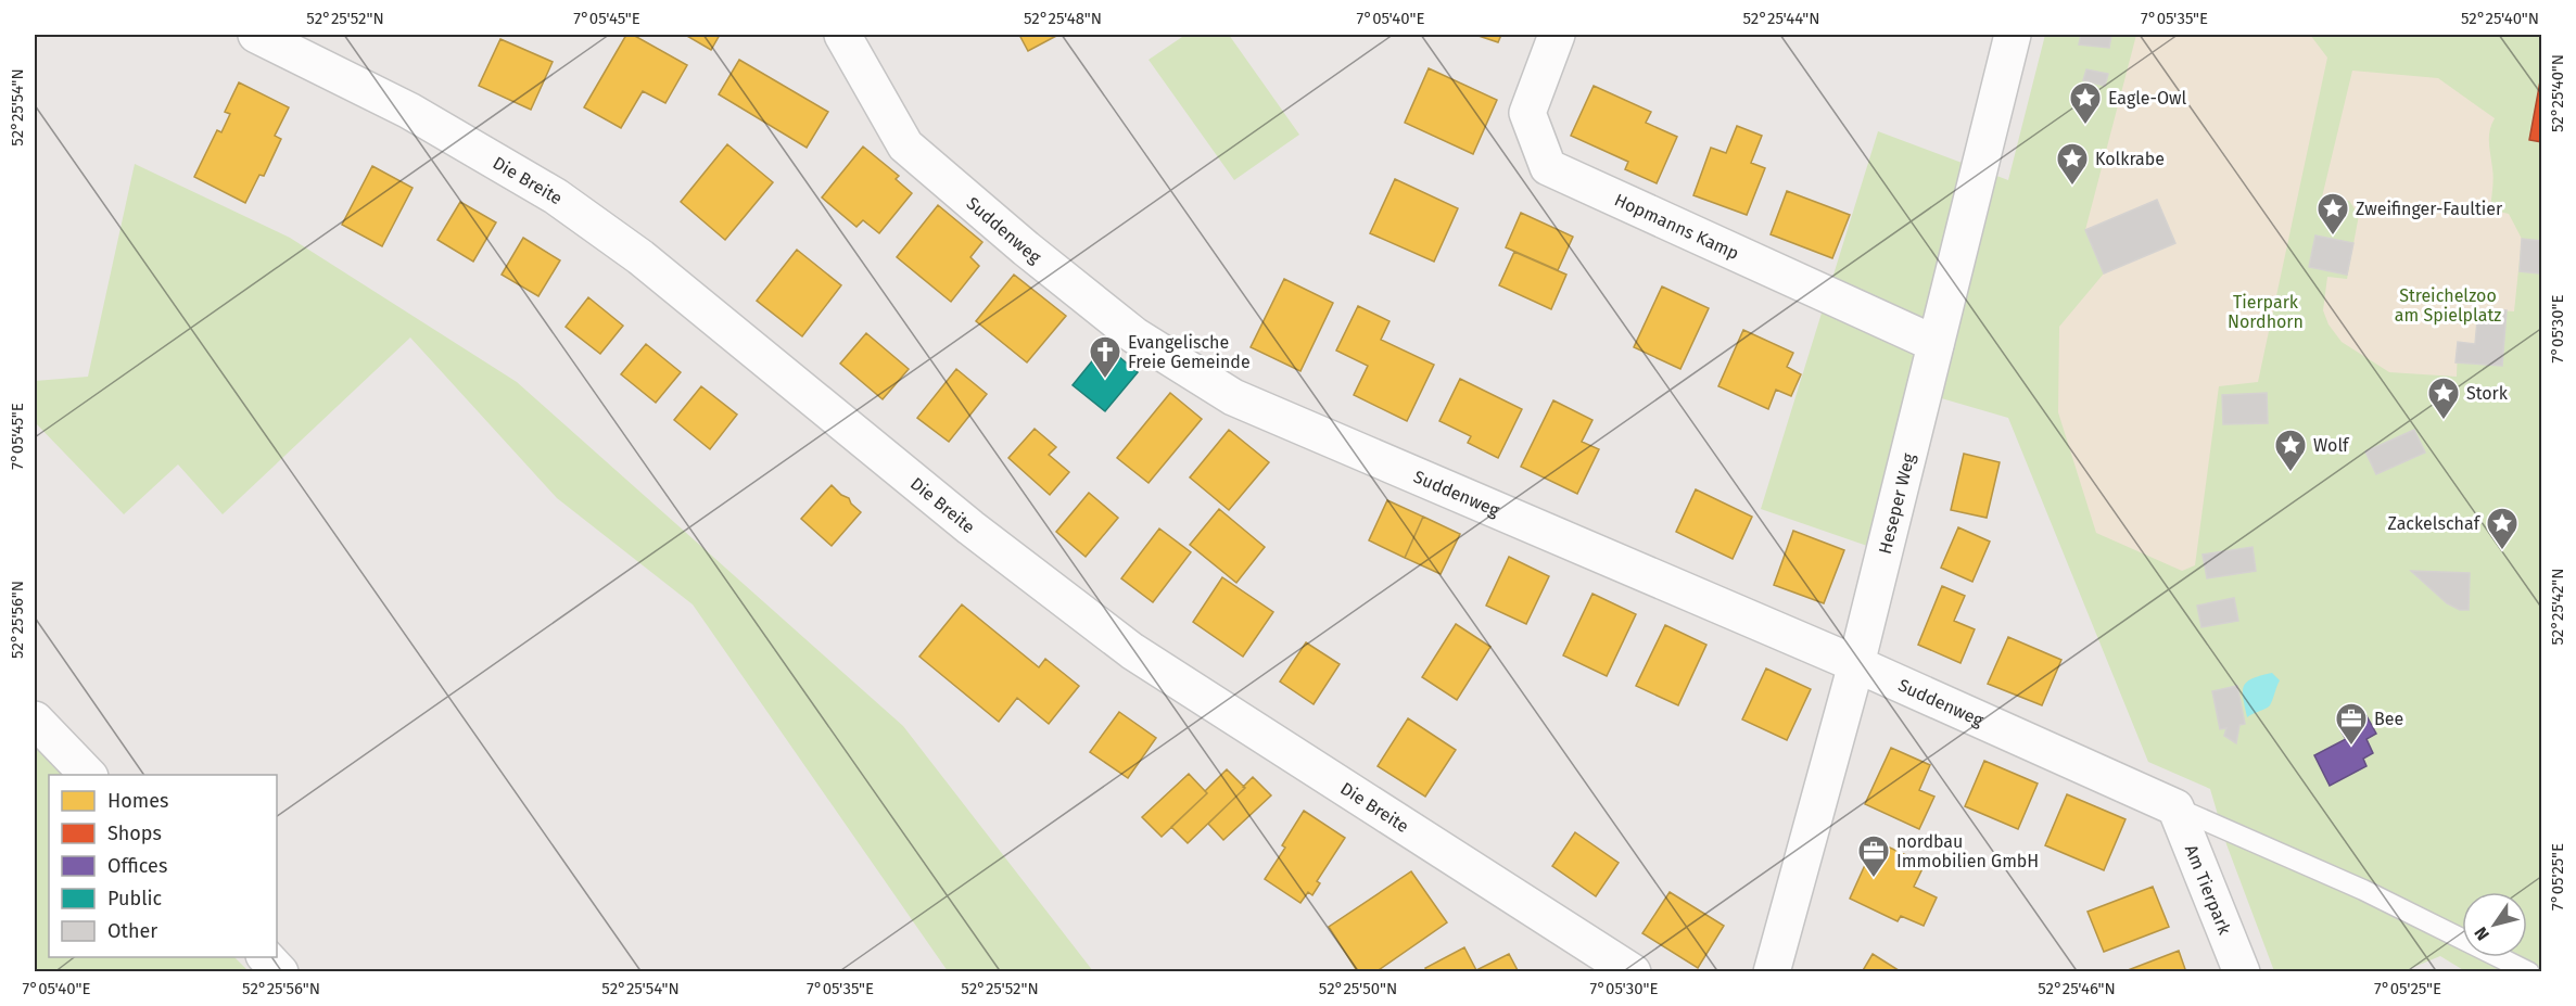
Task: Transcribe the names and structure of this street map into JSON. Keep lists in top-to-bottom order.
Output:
{
  "streets": {
    "street": [
      "Die Breite",
      "Hopmanns Kamp",
      "Suddenweg",
      "Heseper Weg",
      "Am Tierpark"
    ]
  },
  "crossings": [
    ["Hopmanns Kamp", "Heseper Weg"],
    ["Suddenweg", "Heseper Weg"],
    ["Suddenweg", "Am Tierpark"]
  ],
  "parks": ["Streichelzoo am Spielplatz", "Tierpark Nordhorn"],
  "places": {
    "place": [
      "Eagle-Owl",
      "Kolkrabe",
      "Zweifinger-Faultier",
      "Stork",
      "Wolf",
      "Zackelschaf"
    ],
    "church": ["Evangelische Freie Gemeinde"],
    "office": ["Bee", "nordbau Immobilien GmbH"]
  },
  "legend": [
    "Homes",
    "Shops",
    "Offices",
    "Public",
    "Other"
  ],
  "north": "bottom left",
  "coordinates": [
    "52°25'52\"N",
    "7°05'45\"E",
    "52°25'48\"N",
    "7°05'40\"E",
    "52°25'44\"N",
    "7°05'35\"E",
    "52°25'40\"N",
    "52°25'54\"N",
    "7°05'30\"E",
    "52°25'42\"N",
    "52°25'56\"N",
    "7°05'25\"E",
    "52°25'50\"N",
    "52°25'46\"N"
  ]
}
